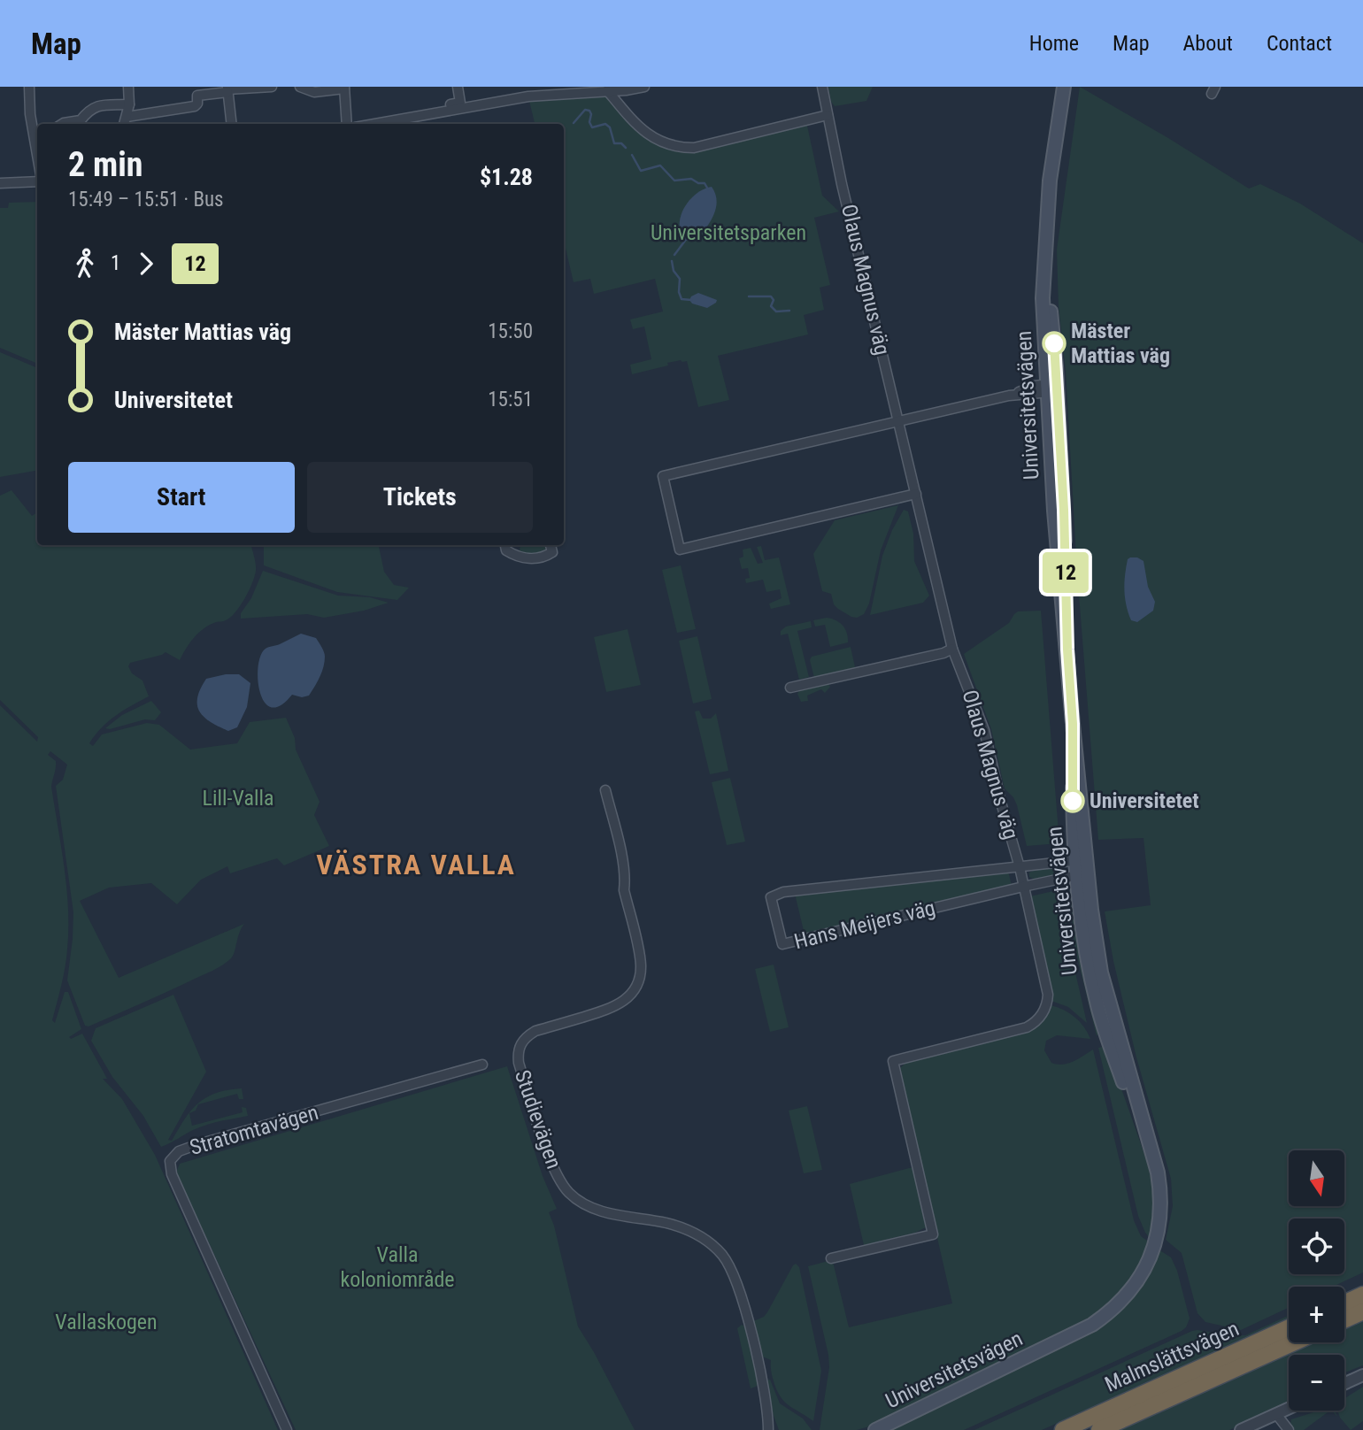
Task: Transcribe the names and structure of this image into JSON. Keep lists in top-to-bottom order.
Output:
{
  "streets": {
    "highway": ["Malmslättsvägen"],
    "main road": ["Universitetsvägen"],
    "street": [
      "Olaus Magnus väg",
      "Hans Meijers väg",
      "Studievägen",
      "Stratomtavägen"
    ]
  },
  "crossings": [
    ["Olaus Magnus väg", "Hans Meijers väg"],
    ["Universitetsvägen", "Hans Meijers väg"]
  ],
  "districts": ["VÄSTRA VALLA"],
  "parks": [
    "Universitetsparken",
    "Lill-Valla",
    "Valla koloniområde",
    "Vallaskogen"
  ],
  "places": ["Mäster Mattias väg", "Universitetet"],
  "lines": ["bus line 12"],
  "north": "bottom",
  "page": {
    "header": "Map",
    "nav": [
      "Home",
      "Map",
      "About",
      "Contact"
    ],
    "on_map": "12",
    "heading": ["2 min", "15:49 – 15:51 · Bus", "$1.28"],
    "legs": ["1", "12"],
    "list": [
      {
        "name": "Mäster Mattias väg",
        "value": "15:50"
      },
      {
        "name": "Universitetet",
        "value": "15:51"
      }
    ],
    "buttons": ["Start", "Tickets"],
    "map_buttons": ["+", "−"]
  }
}
